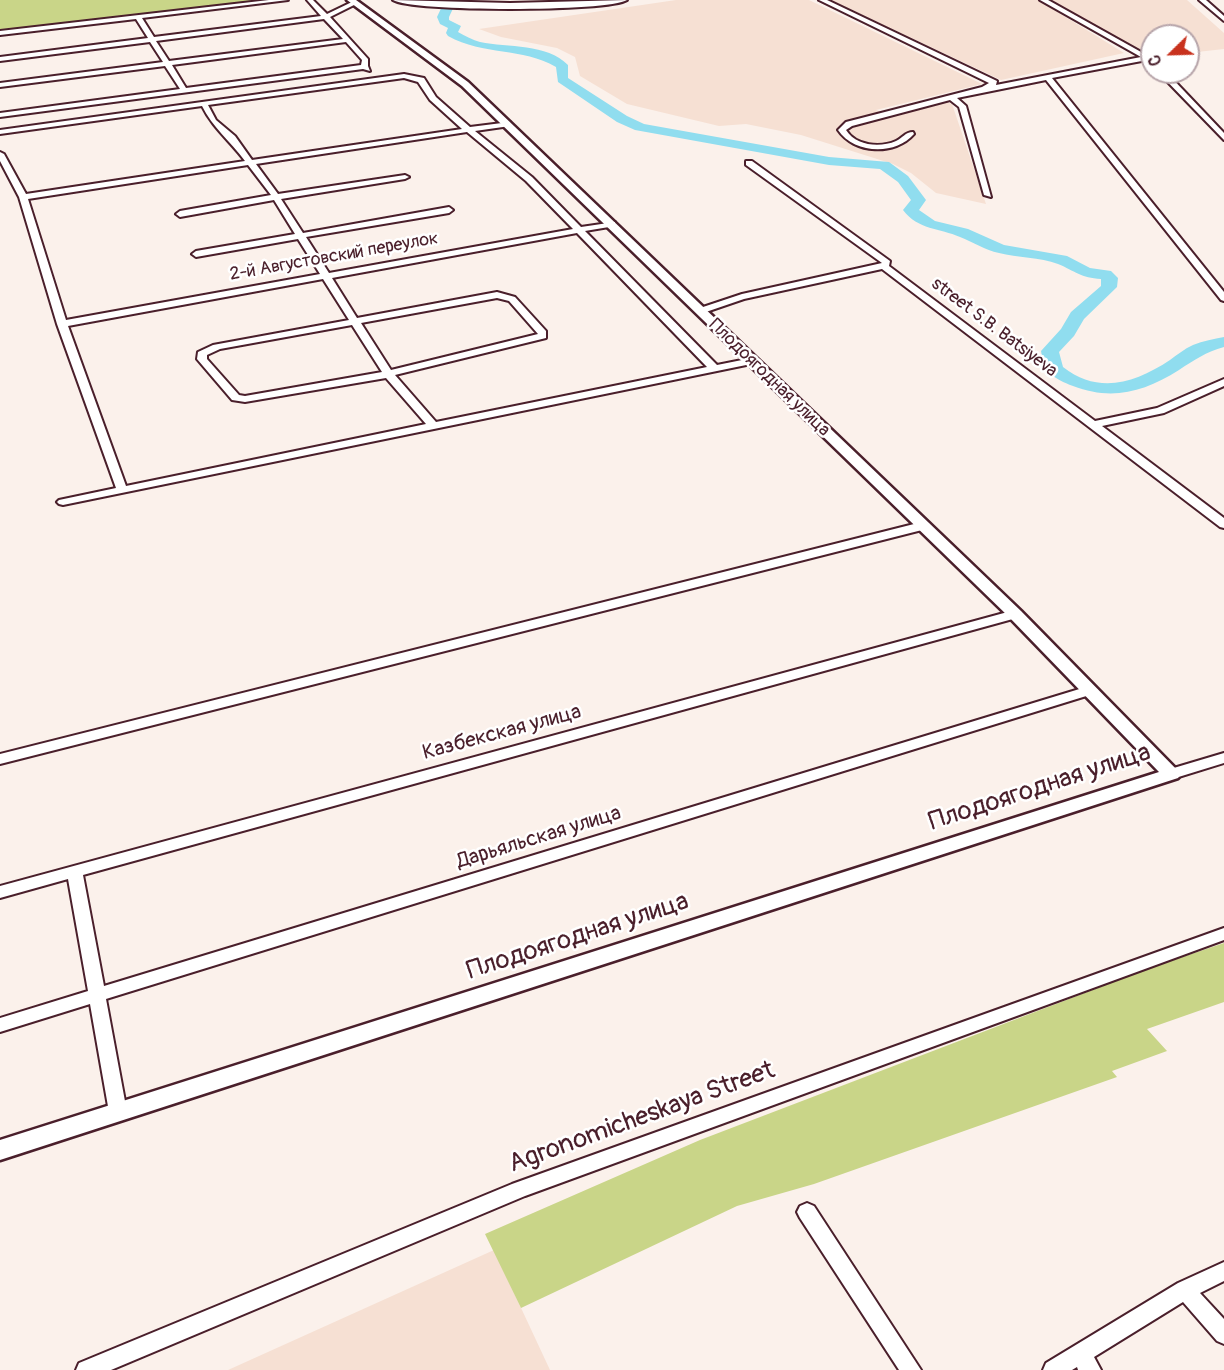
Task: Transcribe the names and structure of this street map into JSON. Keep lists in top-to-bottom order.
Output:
{
  "streets": {
    "street": [
      "2-й Августовский переулок",
      "street S.B. Batsiyeva",
      "Плодоягодная улица",
      "Казбекская улица",
      "Дарьяльская улица",
      "Agronomicheskaya Street"
    ]
  },
  "crossings": [
    ["2-й Августовский переулок", "Плодоягодная улица"],
    ["Плодоягодная улица", "Казбекская улица"],
    ["Плодоягодная улица", "Дарьяльская улица"]
  ],
  "north": "bottom left"
}
